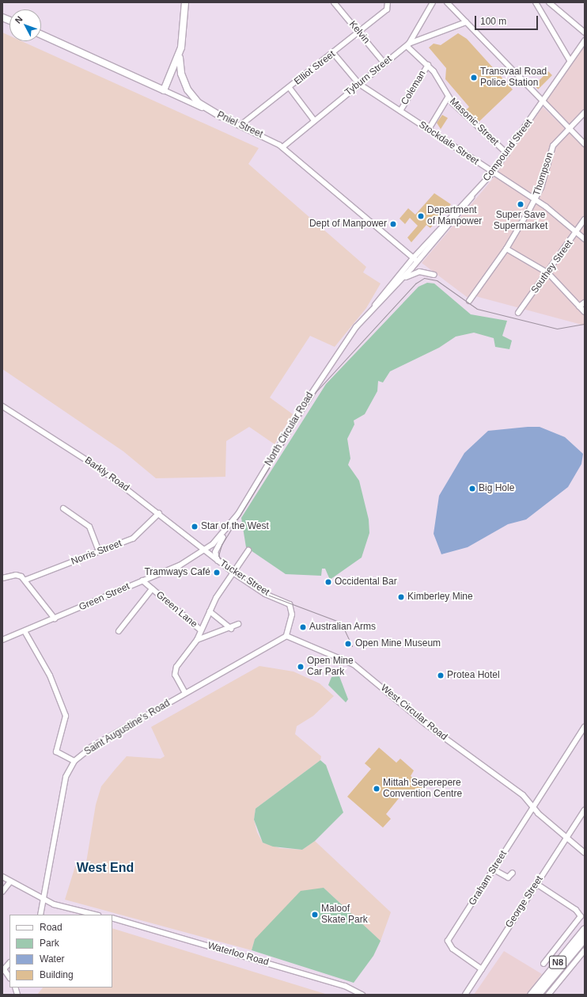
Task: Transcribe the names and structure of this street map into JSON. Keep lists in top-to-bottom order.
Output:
{
  "streets": {
    "highway": ["N8"],
    "main road": ["Pniel Street"],
    "street": [
      "Kelvin",
      "Elliot Street",
      "Tyburn Street",
      "Coleman",
      "Masonic Street",
      "Stockdale Street",
      "Compound Street",
      "Thompson",
      "Southey Street",
      "North Circular Road",
      "Barkly Road",
      "Norris Street",
      "Tucker Street",
      "Green Street",
      "Green Lane",
      "West Circular Road",
      "Saint Augustine's Road",
      "Graham Street",
      "George Street",
      "Waterloo Road"
    ]
  },
  "crossings": [
    ["Kelvin", "Elliot Street"],
    ["Kelvin", "Tyburn Street"],
    ["Elliot Street", "Pniel Street"],
    ["Elliot Street", "Stockdale Street"],
    ["Tyburn Street", "Masonic Street"],
    ["Tyburn Street", "Pniel Street"],
    ["Tyburn Street", "Stockdale Street"],
    ["Coleman", "Masonic Street"],
    ["Coleman", "Stockdale Street"],
    ["Masonic Street", "Compound Street"],
    ["Pniel Street", "Compound Street"],
    ["Pniel Street", "North Circular Road"],
    ["Stockdale Street", "Compound Street"],
    ["Stockdale Street", "Thompson"],
    ["Stockdale Street", "Southey Street"],
    ["Compound Street", "North Circular Road"],
    ["North Circular Road", "Barkly Road"],
    ["North Circular Road", "Tucker Street"],
    ["North Circular Road", "Green Street"],
    ["Barkly Road", "Norris Street"],
    ["Barkly Road", "Tucker Street"],
    ["Barkly Road", "Green Street"],
    ["Tucker Street", "Green Street"],
    ["Tucker Street", "West Circular Road"],
    ["Tucker Street", "Saint Augustine's Road"],
    ["Green Street", "Green Lane"],
    ["West Circular Road", "Saint Augustine's Road"],
    ["West Circular Road", "Graham Street"],
    ["West Circular Road", "George Street"],
    ["Graham Street", "George Street"]
  ],
  "districts": ["West End"],
  "places": [
    "Transvaal Road Police Station",
    "Super Save Supermarket",
    "Department of Manpower",
    "Dept of Manpower",
    "Big Hole",
    "Star of the West",
    "Tramways Café",
    "Occidental Bar",
    "Kimberley Mine",
    "Australian Arms",
    "Open Mine Museum",
    "Open Mine Car Park",
    "Protea Hotel",
    "Mittah Seperepere Convention Centre",
    "Maloof Skate Park"
  ],
  "legend": [
    "Road",
    "Park",
    "Water",
    "Building"
  ],
  "scale_bar": "100 m",
  "north": "top left"
}
